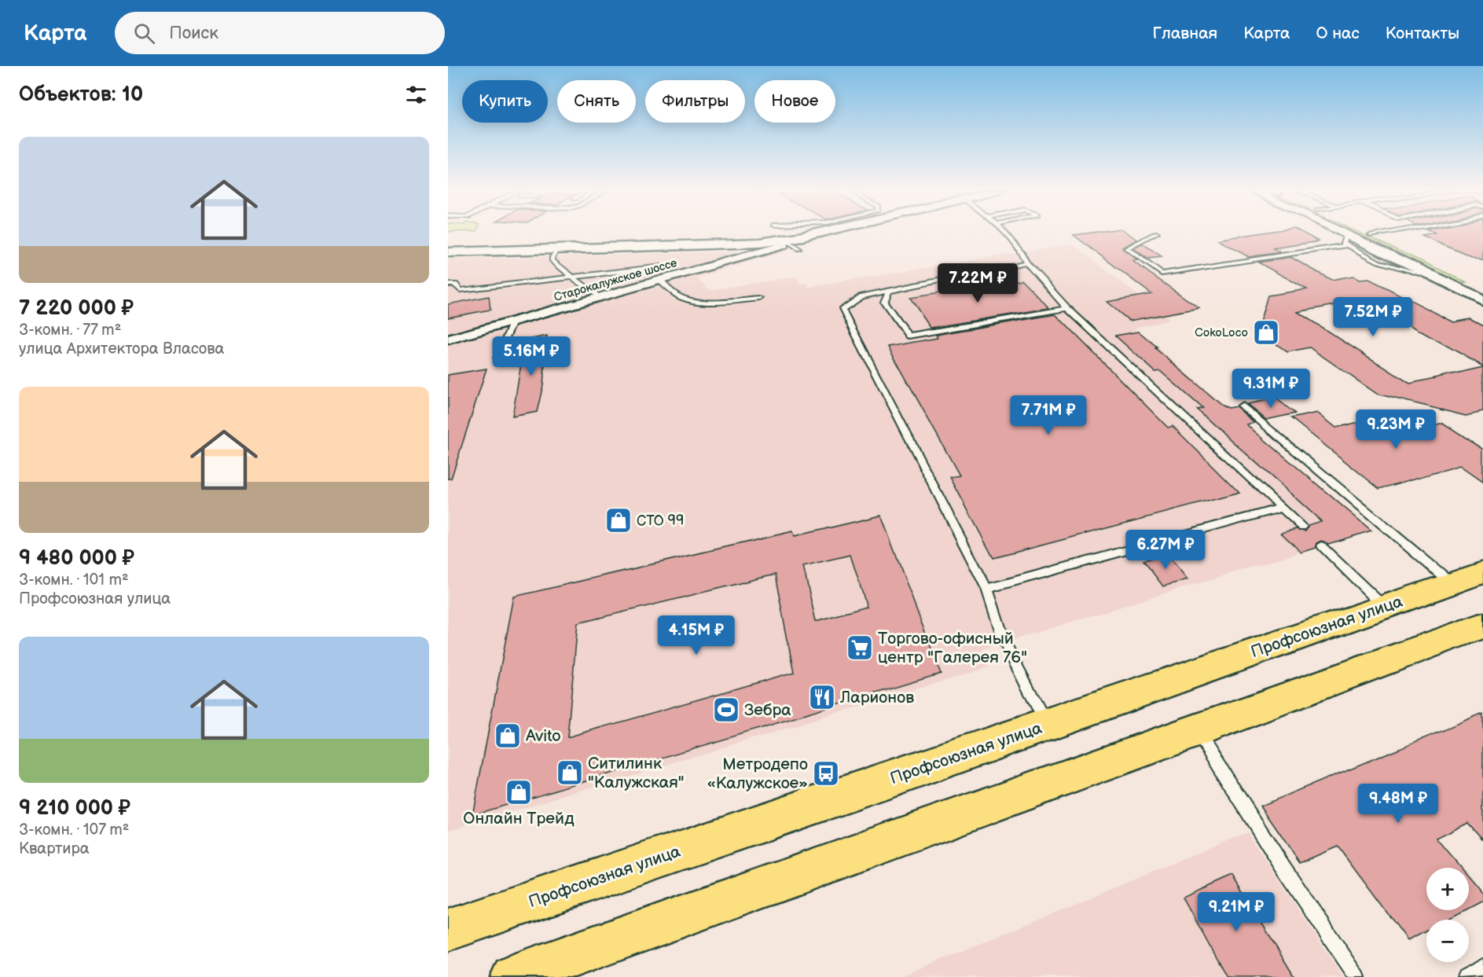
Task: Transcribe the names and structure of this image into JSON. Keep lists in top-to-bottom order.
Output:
{
  "streets": {
    "main road": ["Профсоюзная улица"],
    "street": ["Старокалужское шоссе"]
  },
  "places": {
    "shop": [
      "CokoLoco",
      "СТО 99",
      "Avito",
      "Ситилинк \"Калужская\"",
      "Онлайн Трейд"
    ],
    "supermarket": ["Торгово-офисный центр \"Галерея 76\""],
    "restaurant": ["Ларионов"],
    "sports": ["Зебра"],
    "bus stop": ["Метродепо «Калужское»"]
  },
  "page": {
    "header": "Карта",
    "search": "Поиск",
    "nav": [
      "Главная",
      "Карта",
      "О нас",
      "Контакты"
    ],
    "heading": "Объектов: 10",
    "chip": [
      "Купить",
      "Снять",
      "Фильтры",
      "Новое"
    ],
    "list": [
      {
        "name": "7 220 000 ₽",
        "note": "3-комн. · 77 m² · улица Архитектора Власова"
      },
      {
        "name": "9 480 000 ₽",
        "note": "3-комн. · 101 m² · Профсоюзная улица"
      },
      {
        "name": "9 210 000 ₽",
        "note": "3-комн. · 107 m² · Квартира"
      }
    ],
    "price": [
      "7.22M ₽",
      "7.52M ₽",
      "5.16M ₽",
      "9.31M ₽",
      "7.71M ₽",
      "9.23M ₽",
      "6.27M ₽",
      "4.15M ₽",
      "9.48M ₽",
      "9.21M ₽"
    ],
    "map_buttons": ["+", "−"]
  }
}
